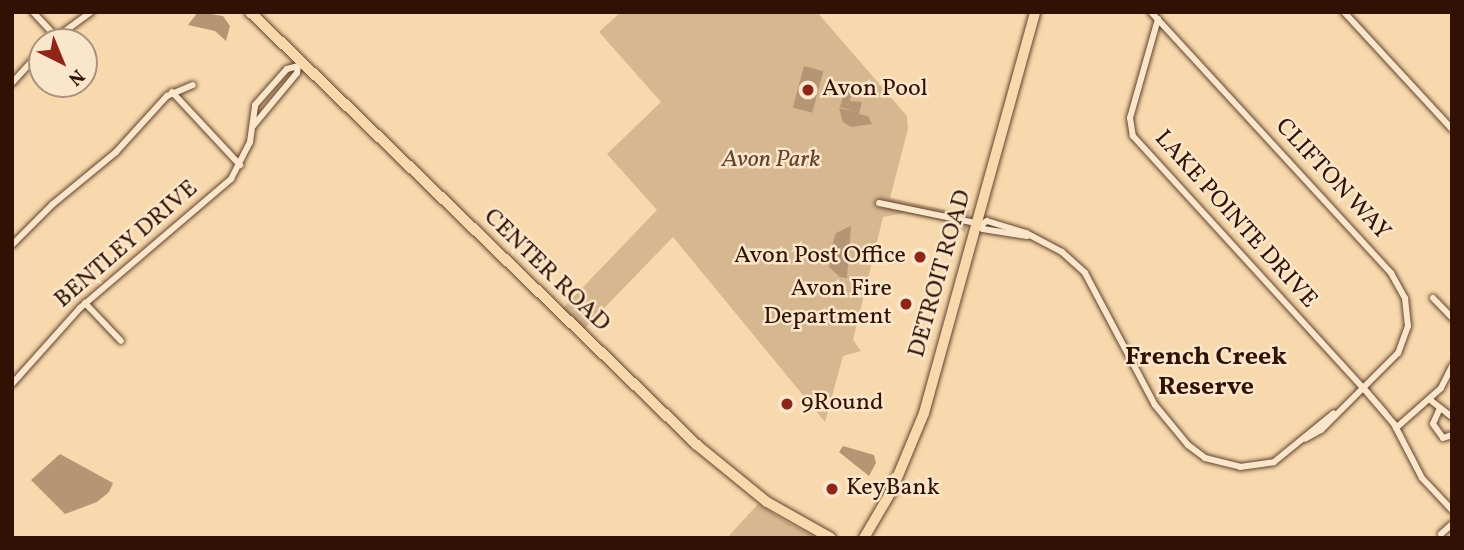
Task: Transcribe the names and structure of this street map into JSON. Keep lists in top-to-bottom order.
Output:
{
  "streets": {
    "main road": ["CENTER ROAD", "DETROIT ROAD"],
    "street": ["CLIFTON WAY", "LAKE POINTE DRIVE", "BENTLEY DRIVE"]
  },
  "crossings": [
    ["CLIFTON WAY", "LAKE POINTE DRIVE"],
    ["CLIFTON WAY", "DETROIT ROAD"],
    ["BENTLEY DRIVE", "CENTER ROAD"]
  ],
  "districts": ["French Creek Reserve"],
  "parks": ["Avon Park"],
  "places": [
    "Avon Pool",
    "Avon Post Office",
    "Avon Fire Department",
    "9Round",
    "KeyBank"
  ],
  "north": "bottom right"
}
